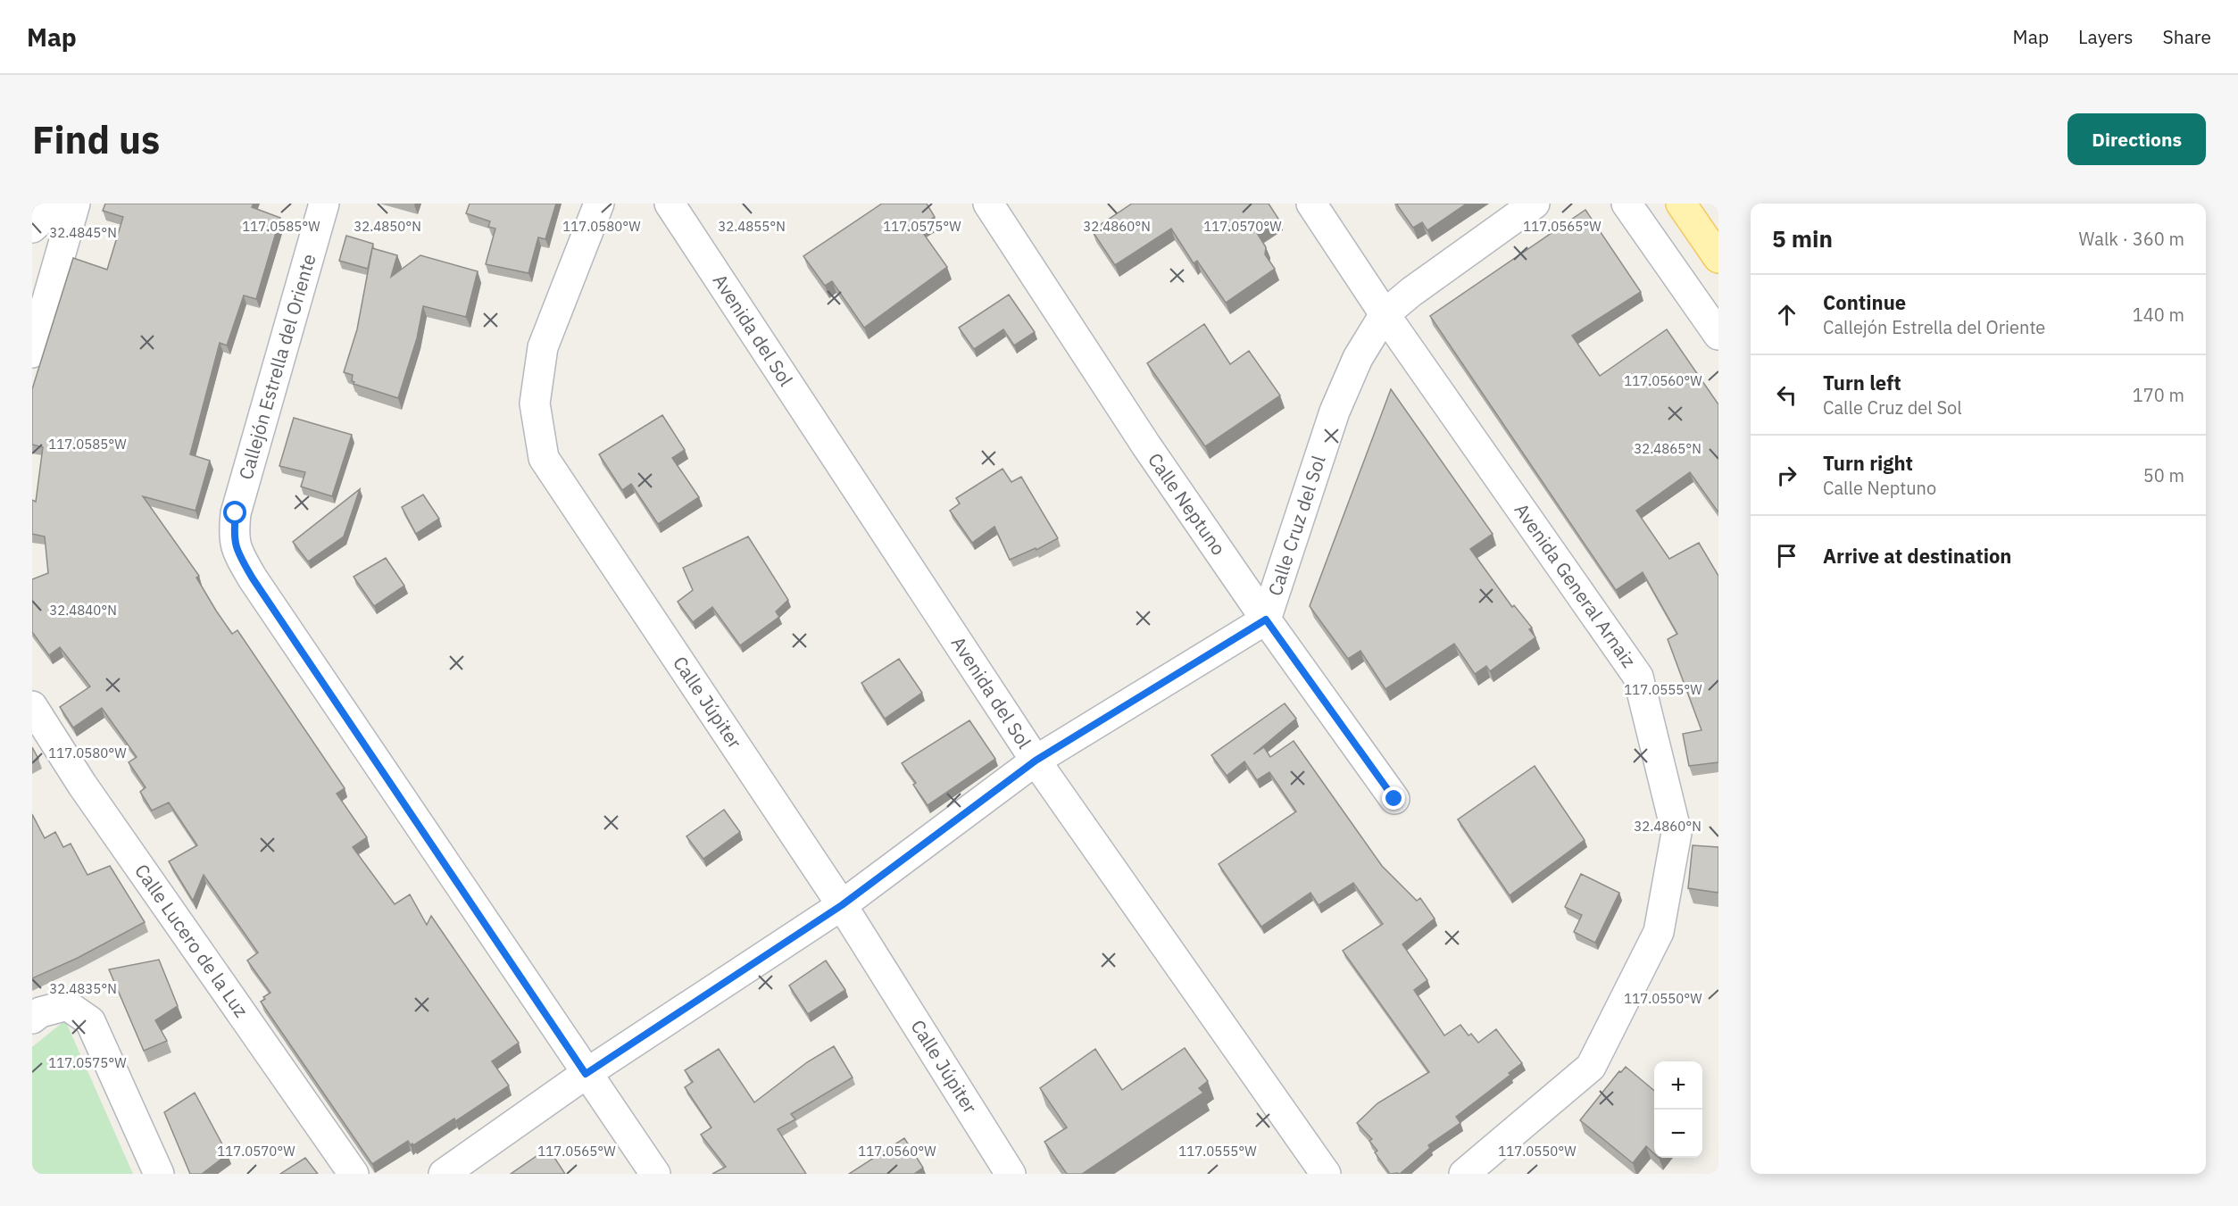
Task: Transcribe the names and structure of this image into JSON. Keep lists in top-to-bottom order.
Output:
{
  "streets": {
    "street": [
      "Avenida del Sol",
      "Callejón Estrella del Oriente",
      "Calle Neptuno",
      "Calle Cruz del Sol",
      "Avenida General Arnaiz",
      "Calle Júpiter",
      "Calle Lucero de la Luz"
    ]
  },
  "crossings": [
    ["Avenida del Sol", "Calle Cruz del Sol"],
    ["Callejón Estrella del Oriente", "Calle Cruz del Sol"],
    ["Calle Neptuno", "Calle Cruz del Sol"],
    ["Calle Cruz del Sol", "Avenida General Arnaiz"],
    ["Calle Cruz del Sol", "Calle Júpiter"]
  ],
  "page": {
    "header": "Map",
    "nav": ["Map", "Layers", "Share"],
    "buttons": "Directions",
    "title": "Find us",
    "heading": ["5 min", "Walk · 360 m"],
    "list": [
      ["Continue", "Callejón Estrella del Oriente", "140 m"],
      ["Turn left", "Calle Cruz del Sol", "170 m"],
      ["Turn right", "Calle Neptuno", "50 m"],
      "Arrive at destination"
    ],
    "map_buttons": ["+", "−"]
  },
  "coordinates": [
    "117.0585°W",
    "117.0580°W",
    "117.0575°W",
    "117.0570°W",
    "117.0565°W",
    "32.4850°N",
    "32.4855°N",
    "32.4860°N",
    "32.4845°N",
    "117.0560°W",
    "32.4865°N",
    "32.4840°N",
    "117.0555°W",
    "32.4835°N",
    "117.0550°W"
  ]
}
